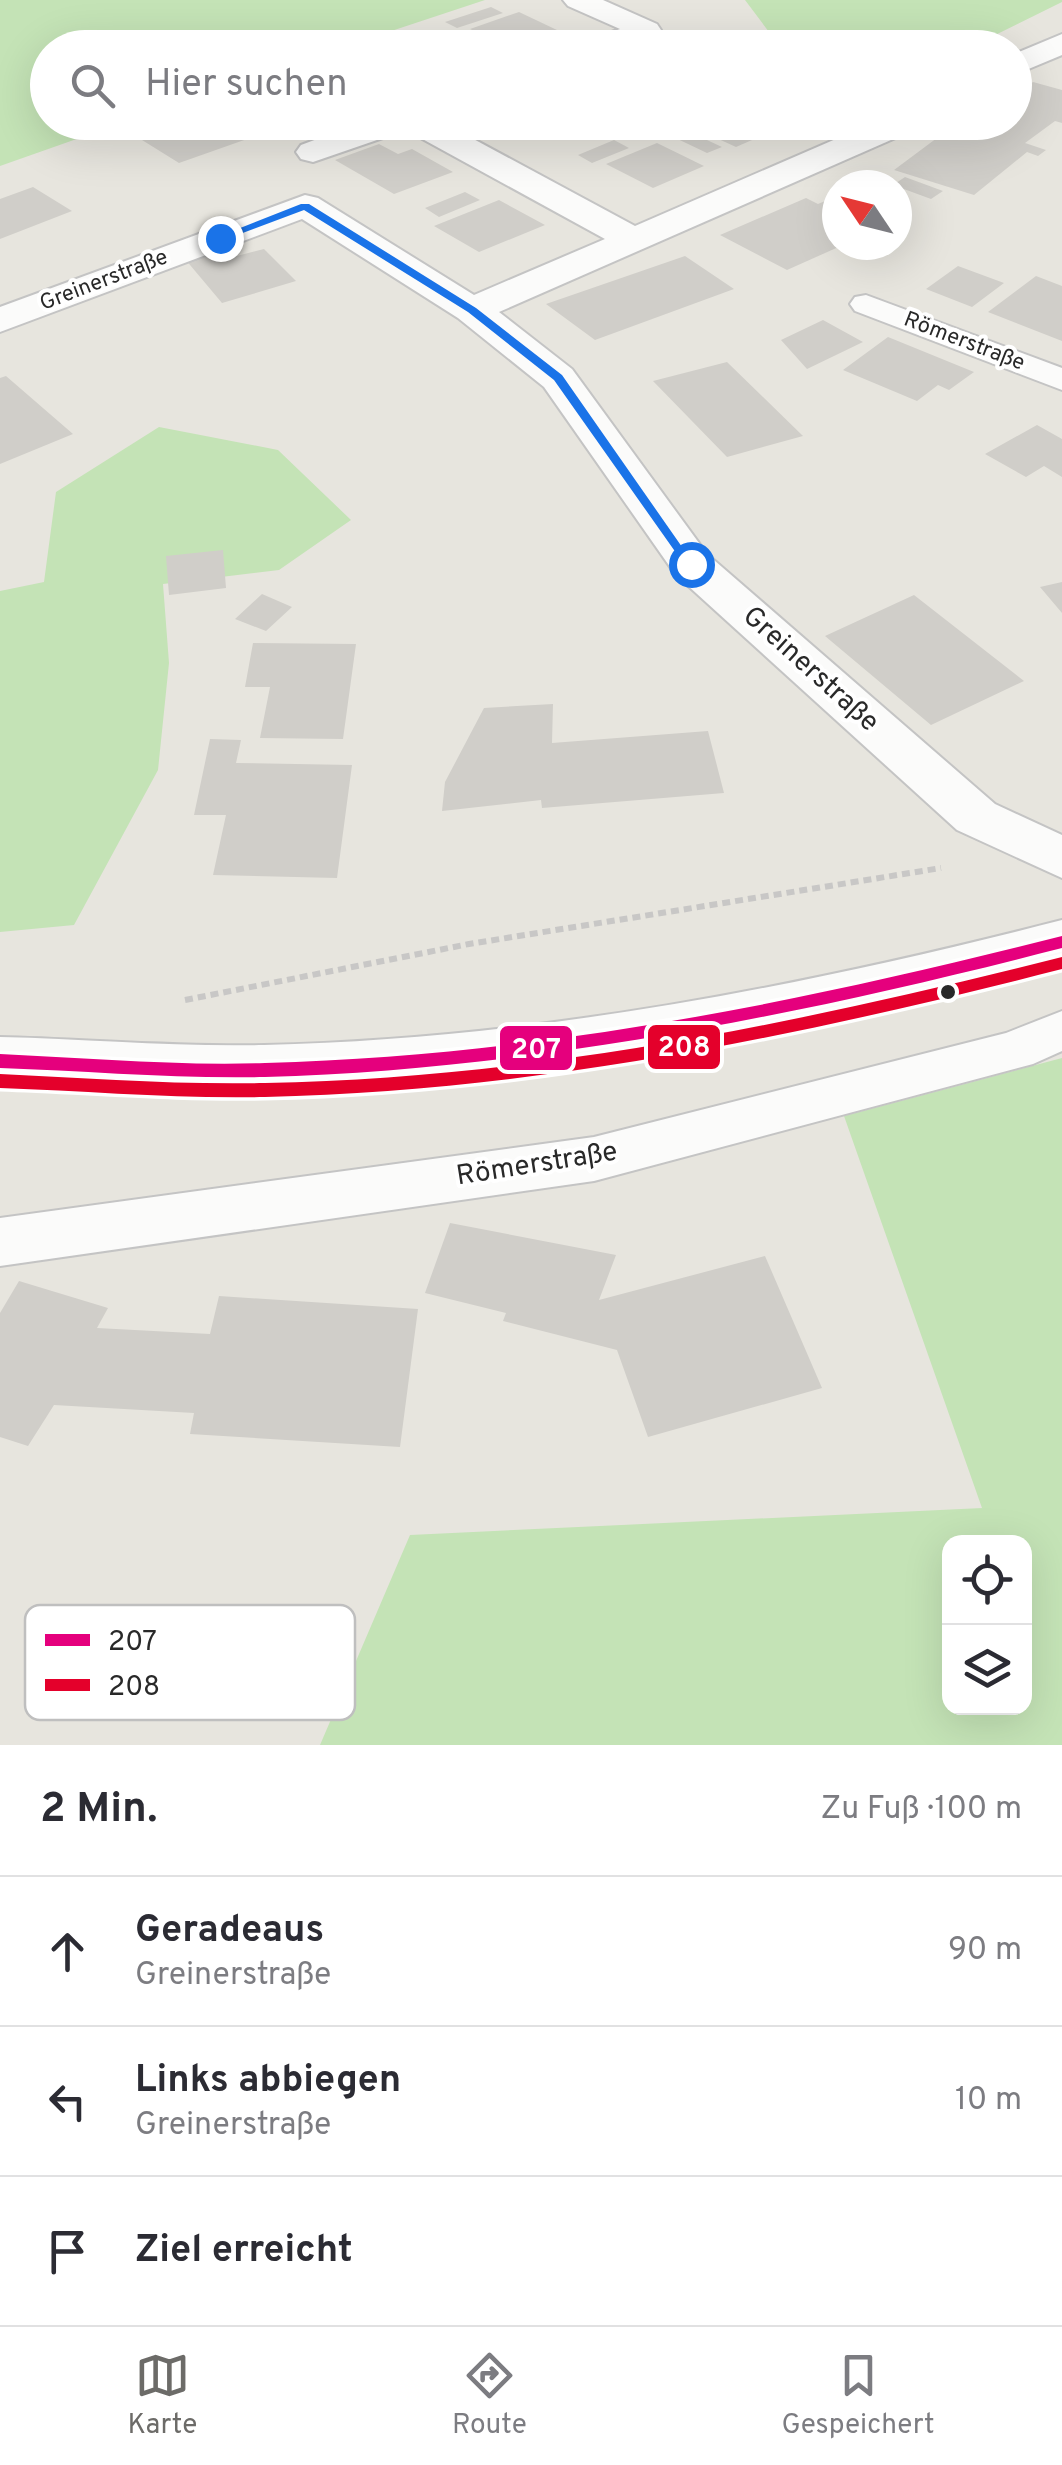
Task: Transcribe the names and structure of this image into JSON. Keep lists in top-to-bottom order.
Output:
{
  "streets": {
    "street": ["Greinerstraße"],
    "lane": ["Römerstraße"]
  },
  "lines": ["transit line 207", "transit line 208"],
  "legend": ["207", "208"],
  "north": "top left",
  "page": {
    "search": "Hier suchen",
    "heading": ["2 Min.", "Zu Fuß · 100 m"],
    "list": [
      ["Geradeaus", "Greinerstraße", "90 m"],
      ["Links abbiegen", "Greinerstraße", "10 m"],
      "Ziel erreicht"
    ],
    "nav": ["Karte", "Route", "Gespeichert"]
  }
}
